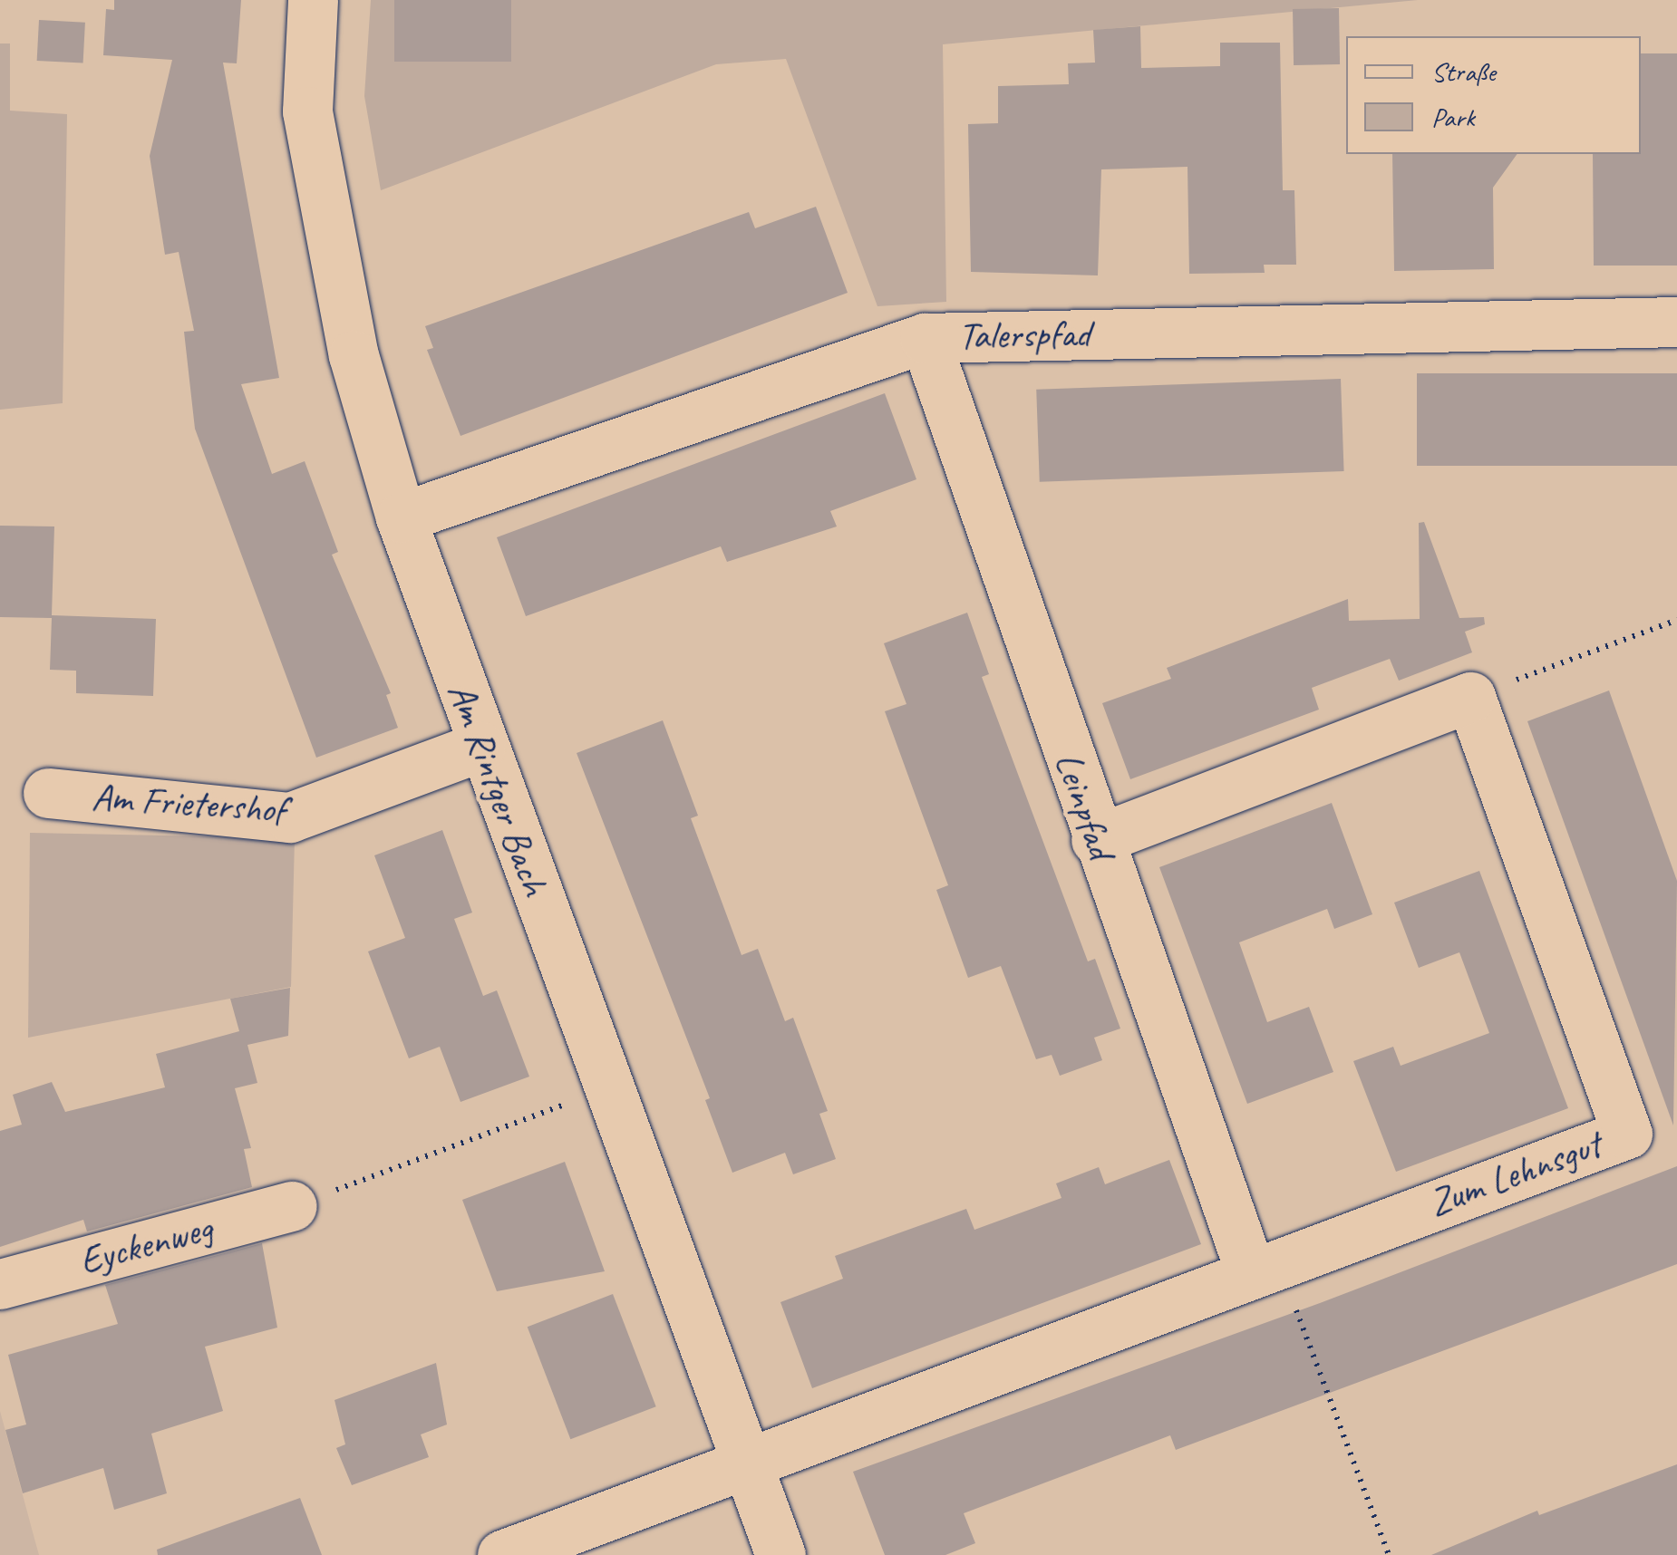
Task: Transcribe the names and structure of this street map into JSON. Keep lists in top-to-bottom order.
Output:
{
  "streets": {
    "street": [
      "Talerspfad",
      "Am Rintger Bach",
      "Am Frietershof",
      "Leinpfad",
      "Zum Lehnsgut",
      "Eyckenweg"
    ]
  },
  "crossings": [
    ["Talerspfad", "Am Rintger Bach"],
    ["Talerspfad", "Leinpfad"],
    ["Am Rintger Bach", "Am Frietershof"],
    ["Am Rintger Bach", "Zum Lehnsgut"],
    ["Leinpfad", "Zum Lehnsgut"]
  ],
  "legend": ["Straße", "Park"]
}
